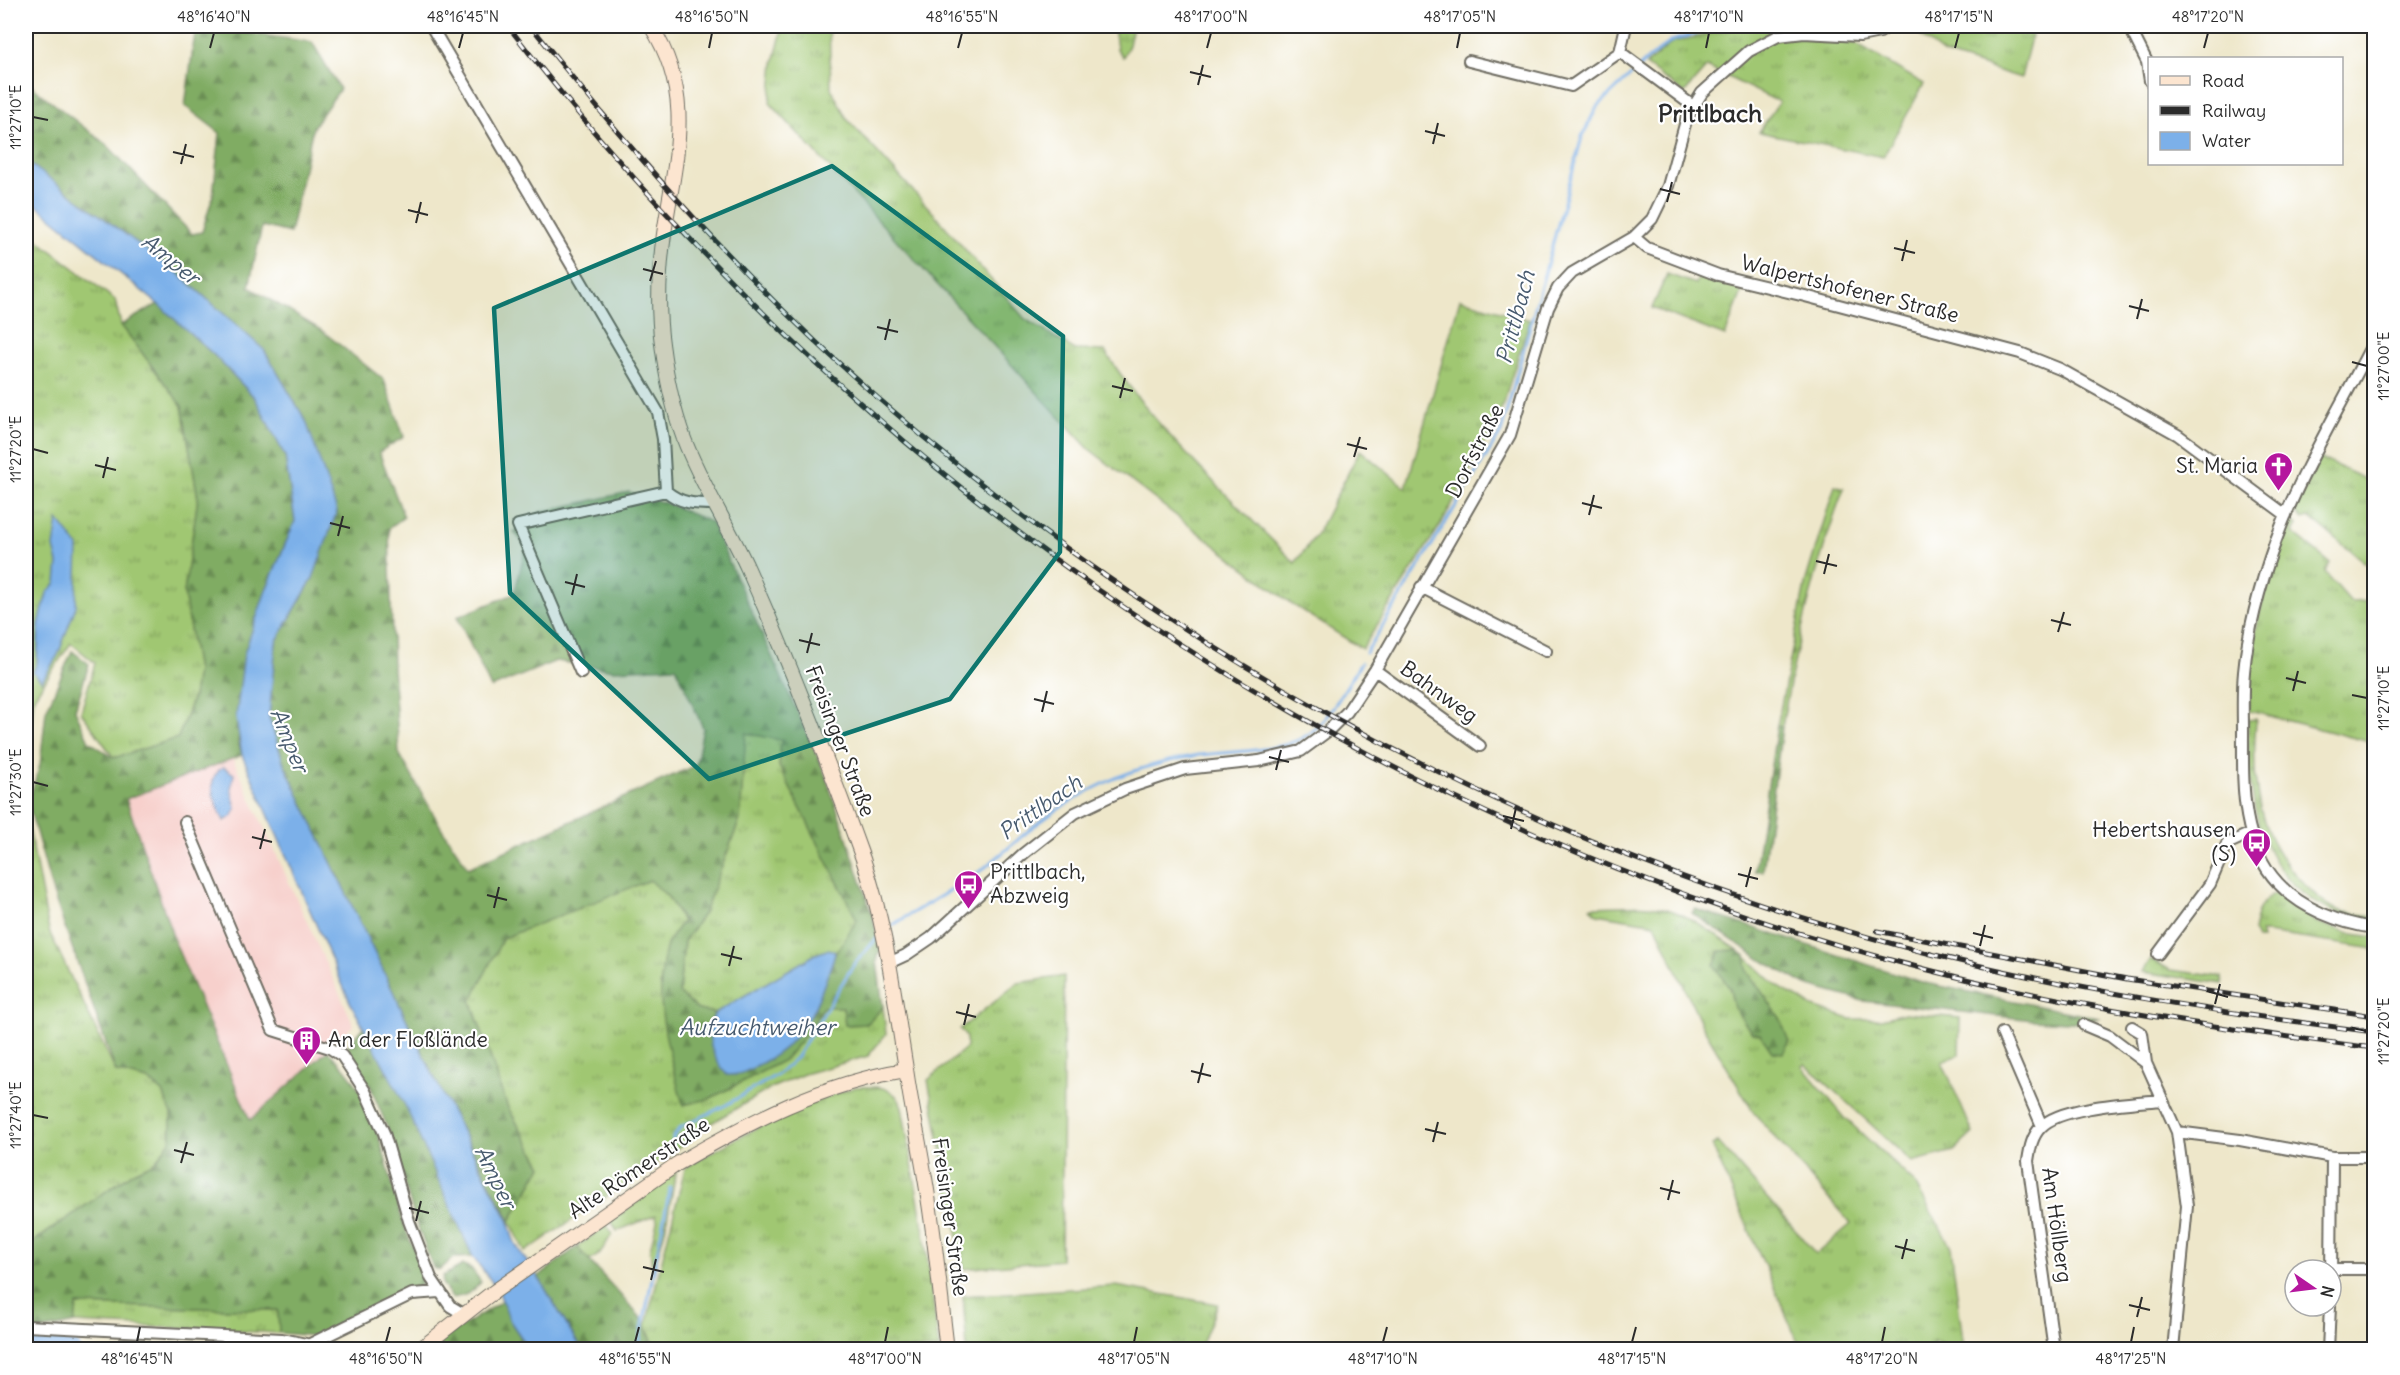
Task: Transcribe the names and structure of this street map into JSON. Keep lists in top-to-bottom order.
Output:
{
  "streets": {
    "main road": ["Freisinger Straße", "Alte Römerstraße"],
    "street": [
      "Walpertshofener Straße",
      "Dorfstraße",
      "Bahnweg",
      "Am Höllberg"
    ]
  },
  "crossings": [
    ["Walpertshofener Straße", "Dorfstraße"],
    ["Dorfstraße", "Bahnweg"],
    ["Dorfstraße", "Freisinger Straße"],
    ["Freisinger Straße", "Alte Römerstraße"]
  ],
  "districts": ["Prittlbach"],
  "water": ["Amper", "Prittlbach", "Aufzuchtweiher"],
  "places": {
    "church": ["St. Maria"],
    "bus stop": ["Hebertshausen (S)", "Prittlbach, Abzweig"],
    "building": ["An der Floßlände"]
  },
  "legend": ["Road", "Railway", "Water"],
  "north": "right",
  "coordinates": [
    "48°16'40\"N",
    "48°16'45\"N",
    "48°16'50\"N",
    "48°16'55\"N",
    "48°17'00\"N",
    "48°17'05\"N",
    "48°17'10\"N",
    "48°17'15\"N",
    "48°17'20\"N",
    "11°27'10\"E",
    "11°27'00\"E",
    "11°27'20\"E",
    "11°27'30\"E",
    "11°27'40\"E",
    "48°17'25\"N"
  ]
}
